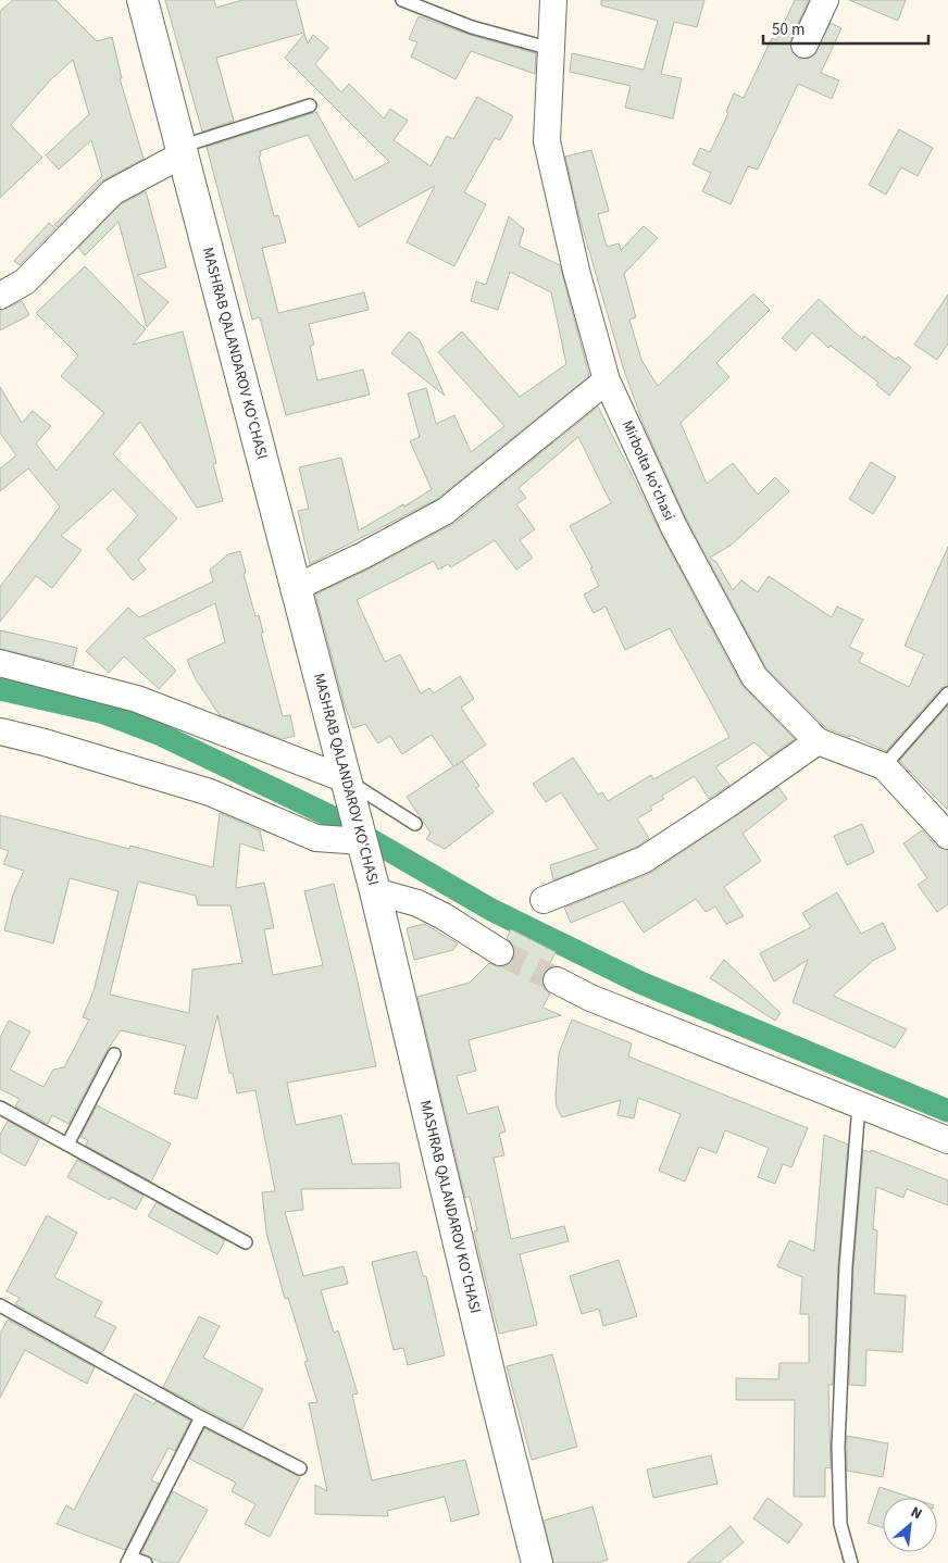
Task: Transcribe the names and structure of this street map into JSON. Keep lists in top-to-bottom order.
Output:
{
  "streets": {
    "main road": ["MASHRAB QALANDAROV KO'CHASI"],
    "street": ["Mirbolta koʻchasi"]
  },
  "scale_bar": "50 m",
  "north": "top right"
}
